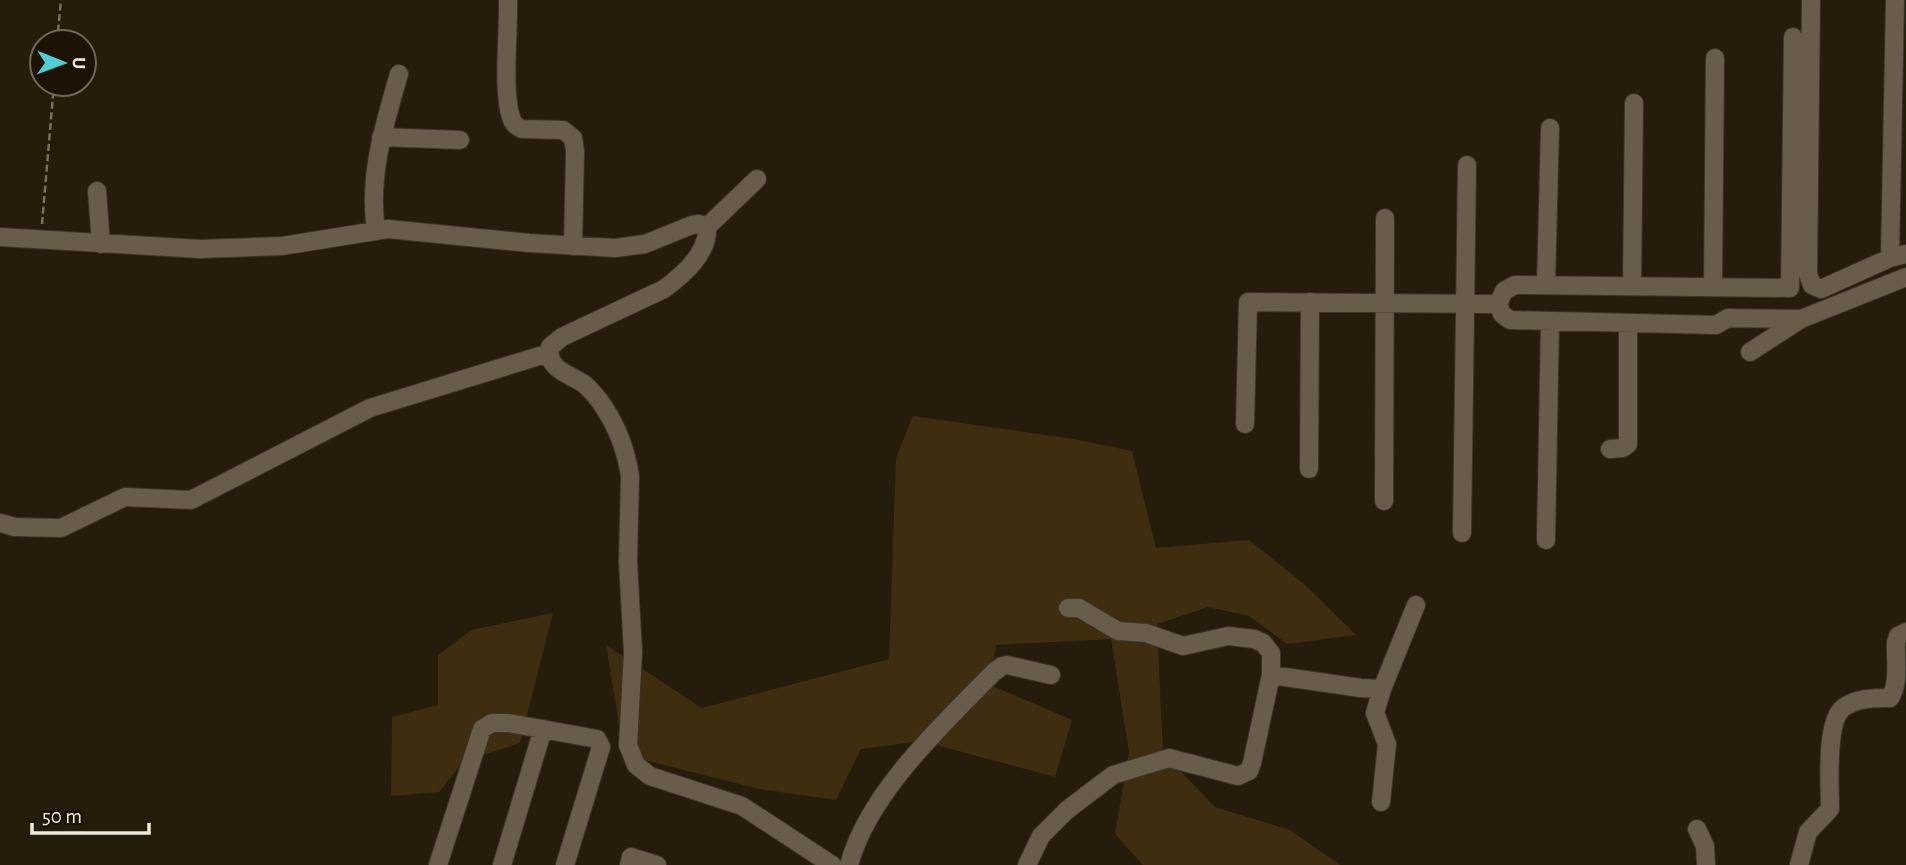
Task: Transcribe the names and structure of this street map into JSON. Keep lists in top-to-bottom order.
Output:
{
  "scale_bar": "50 m",
  "north": "right"
}
